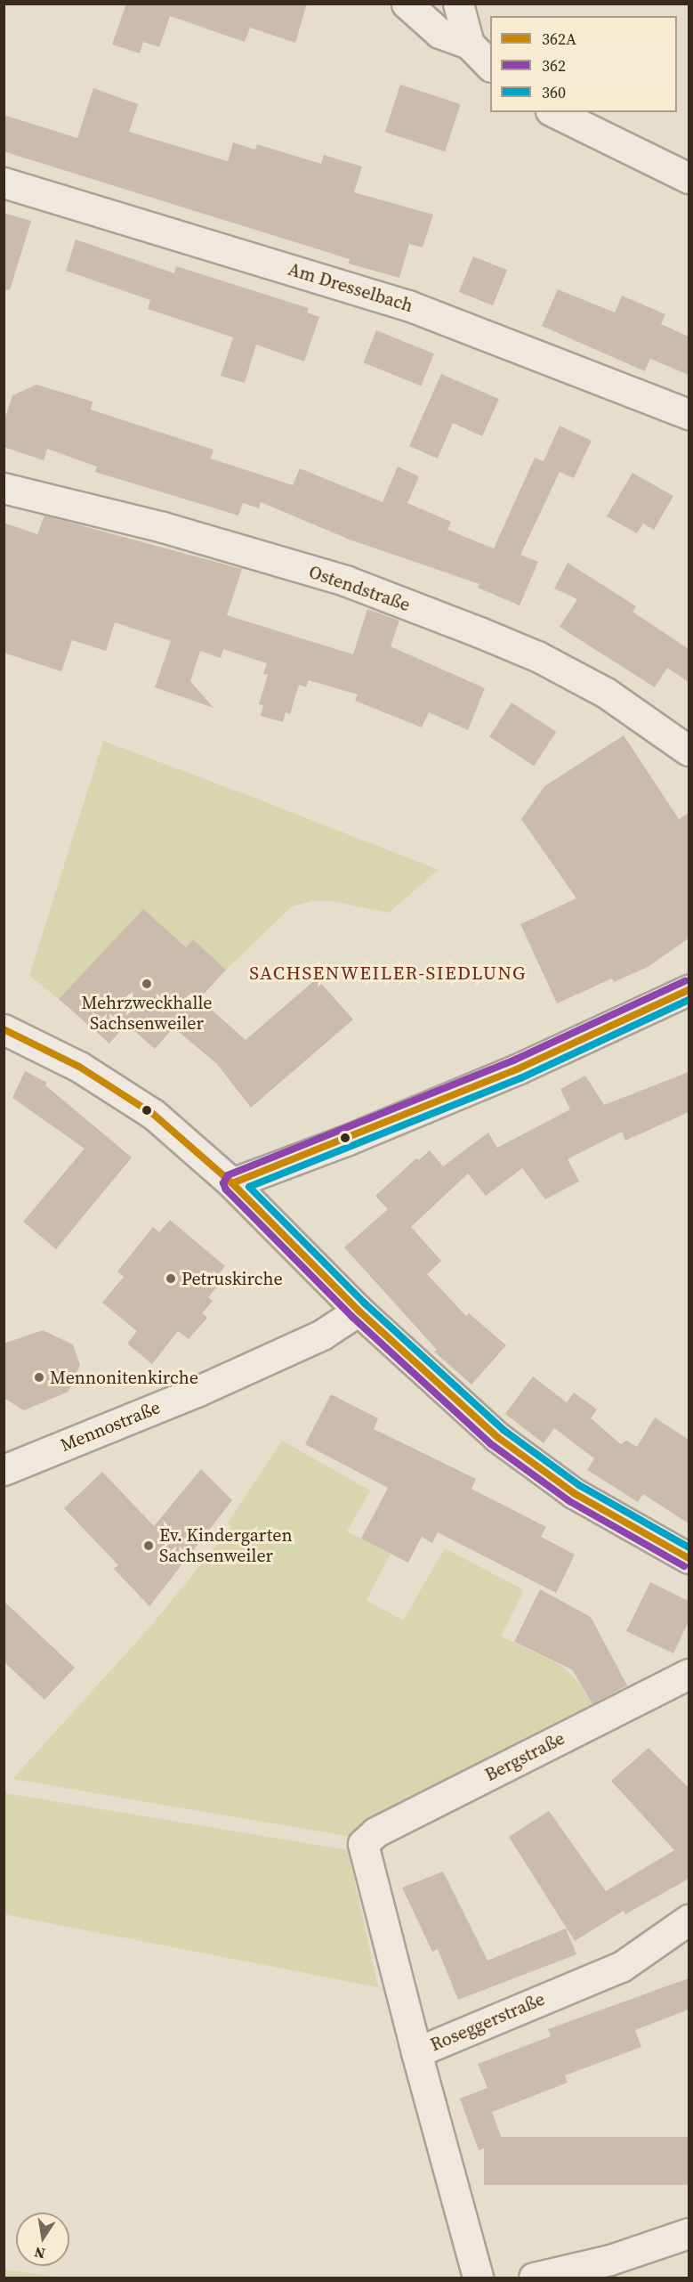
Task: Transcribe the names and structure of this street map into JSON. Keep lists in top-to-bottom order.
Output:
{
  "streets": {
    "street": [
      "Am Dresselbach",
      "Ostendstraße",
      "Mennostraße",
      "Bergstraße",
      "Roseggerstraße"
    ]
  },
  "crossings": [
    ["Bergstraße", "Roseggerstraße"]
  ],
  "districts": ["SACHSENWEILER-SIEDLUNG"],
  "places": [
    "Mehrzweckhalle Sachsenweiler",
    "Petruskirche",
    "Mennonitenkirche",
    "Ev. Kindergarten Sachsenweiler"
  ],
  "lines": ["transit line 362", "transit line 362A", "transit line 360"],
  "legend": ["362A", "362", "360"],
  "north": "bottom"
}
